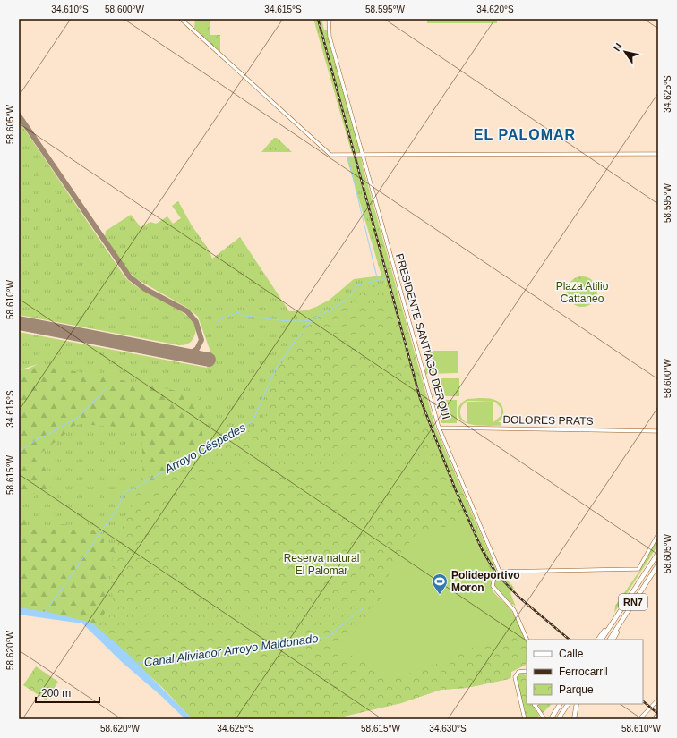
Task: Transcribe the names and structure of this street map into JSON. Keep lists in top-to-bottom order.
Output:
{
  "streets": {
    "highway": ["RN7"],
    "street": ["PRESIDENTE SANTIAGO DERQUI", "DOLORES PRATS"]
  },
  "crossings": [
    ["PRESIDENTE SANTIAGO DERQUI", "DOLORES PRATS"]
  ],
  "districts": ["EL PALOMAR"],
  "water": ["Arroyo Céspedes", "Canal Aliviador Arroyo Maldonado"],
  "parks": ["Plaza Atilio Cattaneo", "Reserva natural El Palomar"],
  "places": {
    "sports": ["Polideportivo Moron"]
  },
  "legend": ["Calle", "Ferrocarril", "Parque"],
  "scale_bar": "200 m",
  "north": "top left",
  "coordinates": [
    "34.610°S",
    "58.600°W",
    "34.615°S",
    "58.595°W",
    "34.620°S",
    "34.625°S",
    "58.605°W",
    "58.610°W",
    "58.615°W",
    "58.620°W",
    "34.630°S"
  ]
}
